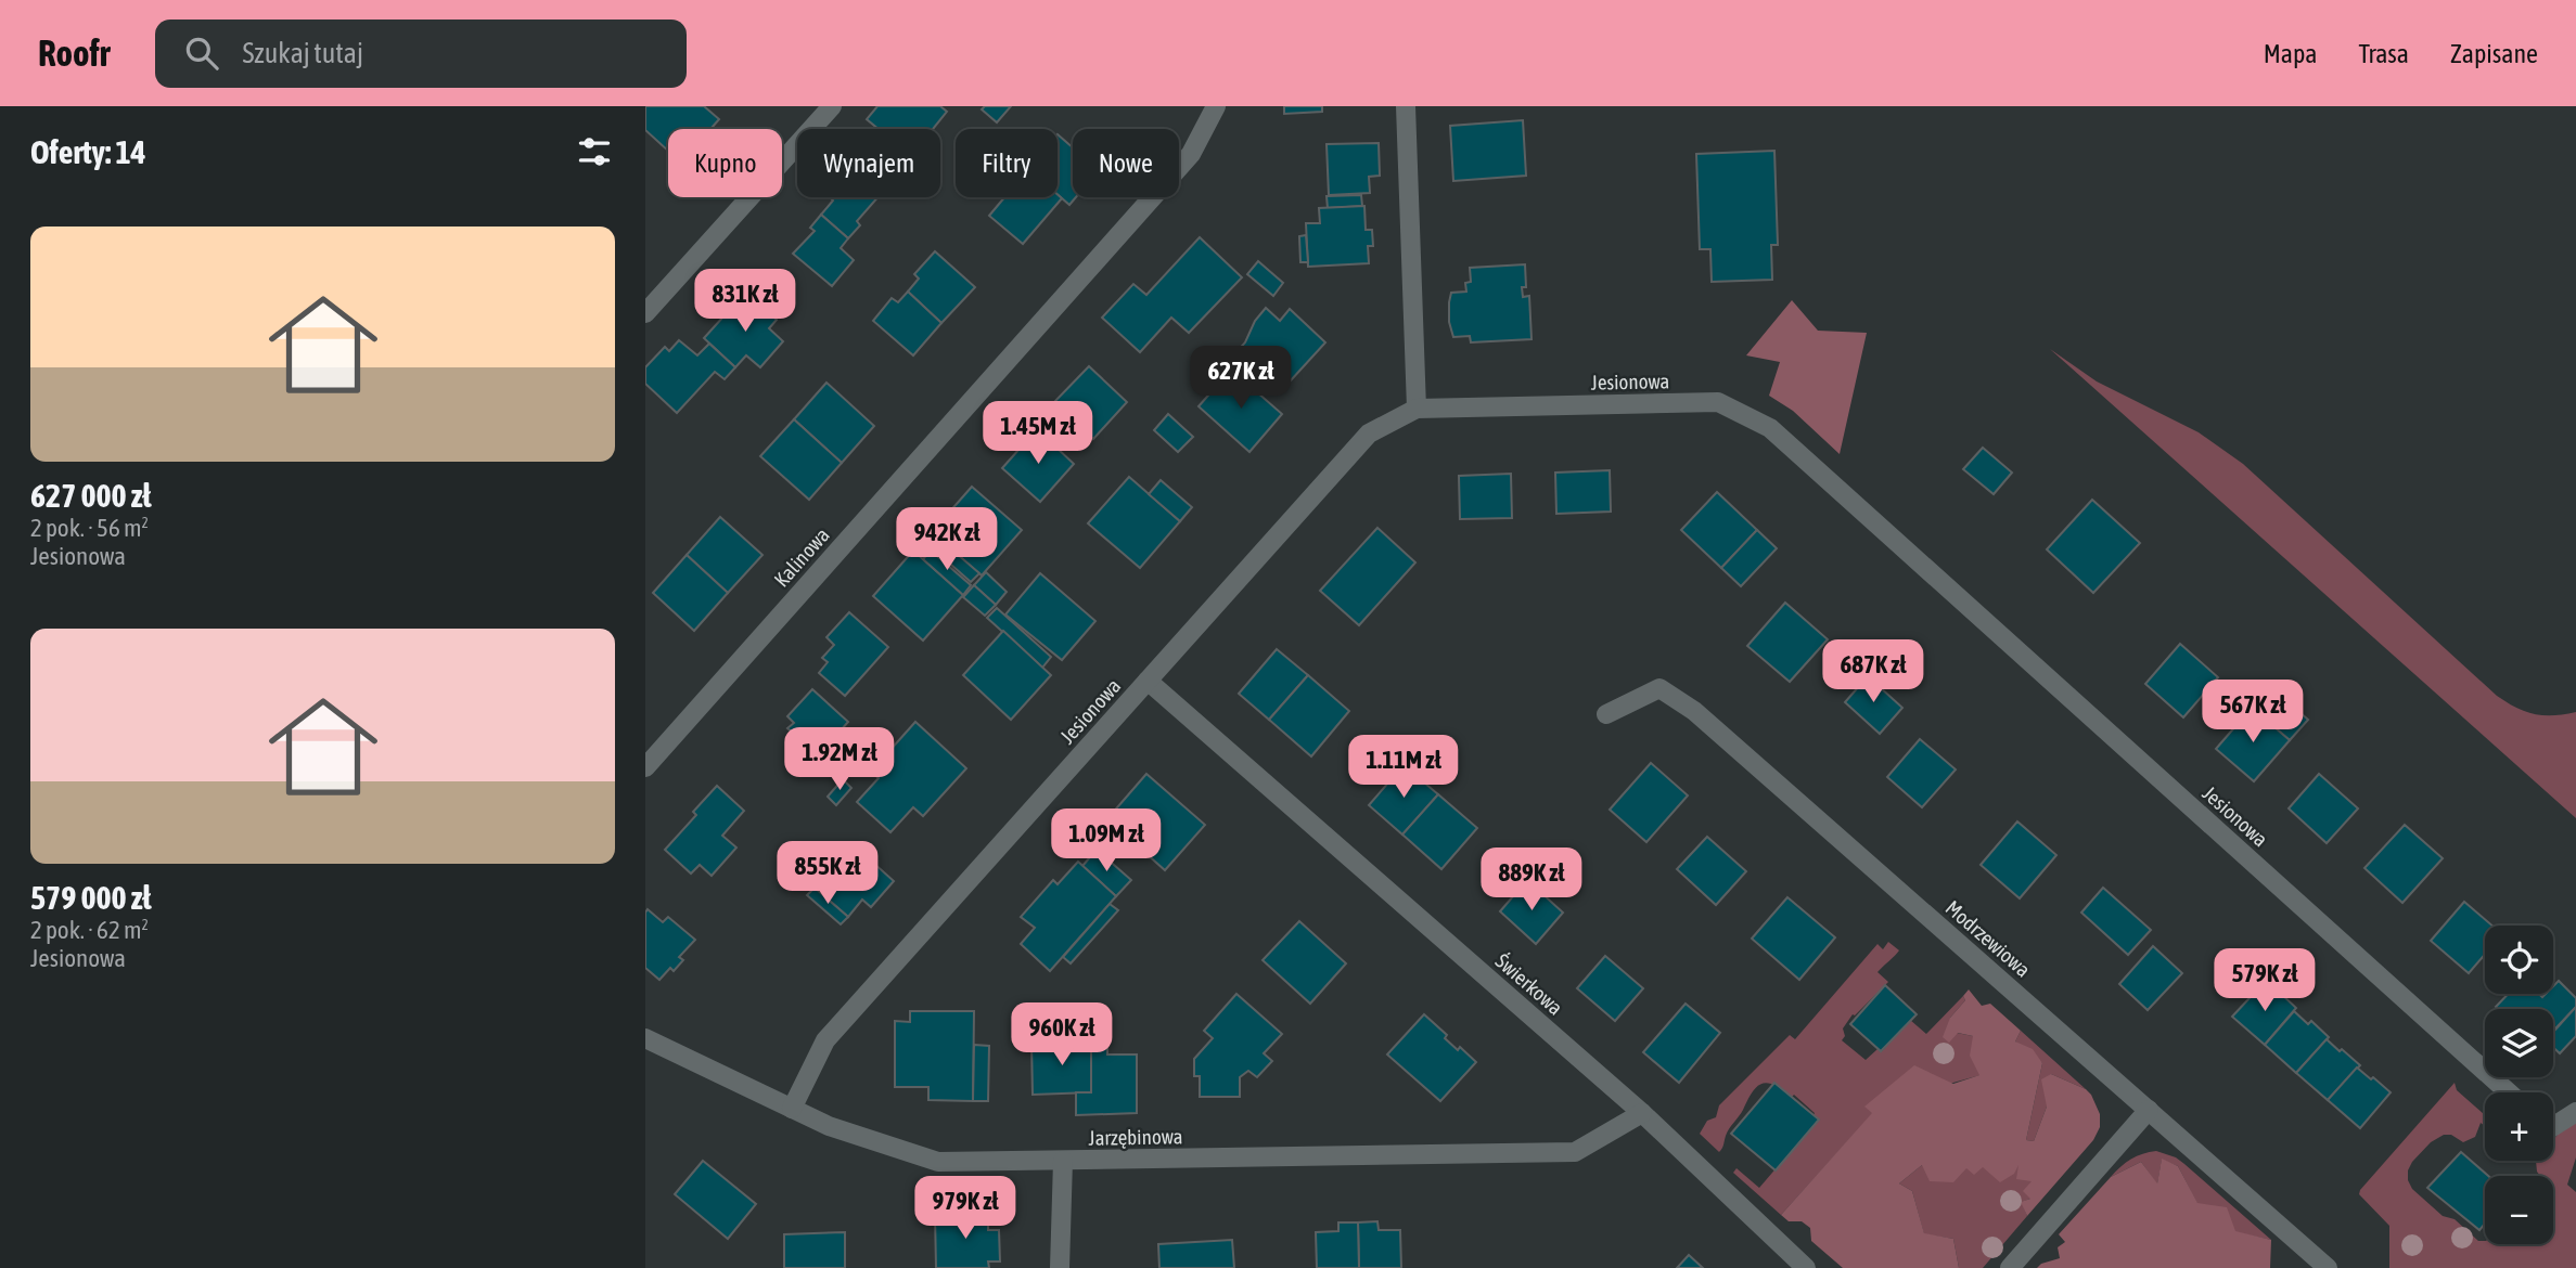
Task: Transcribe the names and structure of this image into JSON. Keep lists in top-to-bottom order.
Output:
{
  "streets": {
    "street": [
      "Jesionowa",
      "Kalinowa",
      "Modrzewiowa",
      "Świerkowa",
      "Jarzębinowa"
    ]
  },
  "crossings": [
    ["Jesionowa", "Świerkowa"],
    ["Jesionowa", "Jarzębinowa"],
    ["Świerkowa", "Jarzębinowa"]
  ],
  "page": {
    "header": "Roofr",
    "search": "Szukaj tutaj",
    "nav": ["Mapa", "Trasa", "Zapisane"],
    "heading": "Oferty: 14",
    "chip": [
      "Kupno",
      "Wynajem",
      "Filtry",
      "Nowe"
    ],
    "list": [
      {
        "name": "627 000 zł",
        "note": "2 pok. · 56 m² · Jesionowa"
      },
      {
        "name": "579 000 zł",
        "note": "2 pok. · 62 m² · Jesionowa"
      }
    ],
    "price": [
      "831K zł",
      "627K zł",
      "1.45M zł",
      "942K zł",
      "687K zł",
      "567K zł",
      "1.92M zł",
      "1.11M zł",
      "1.09M zł",
      "855K zł",
      "889K zł",
      "579K zł",
      "960K zł",
      "979K zł"
    ],
    "map_buttons": ["+", "−"]
  }
}
